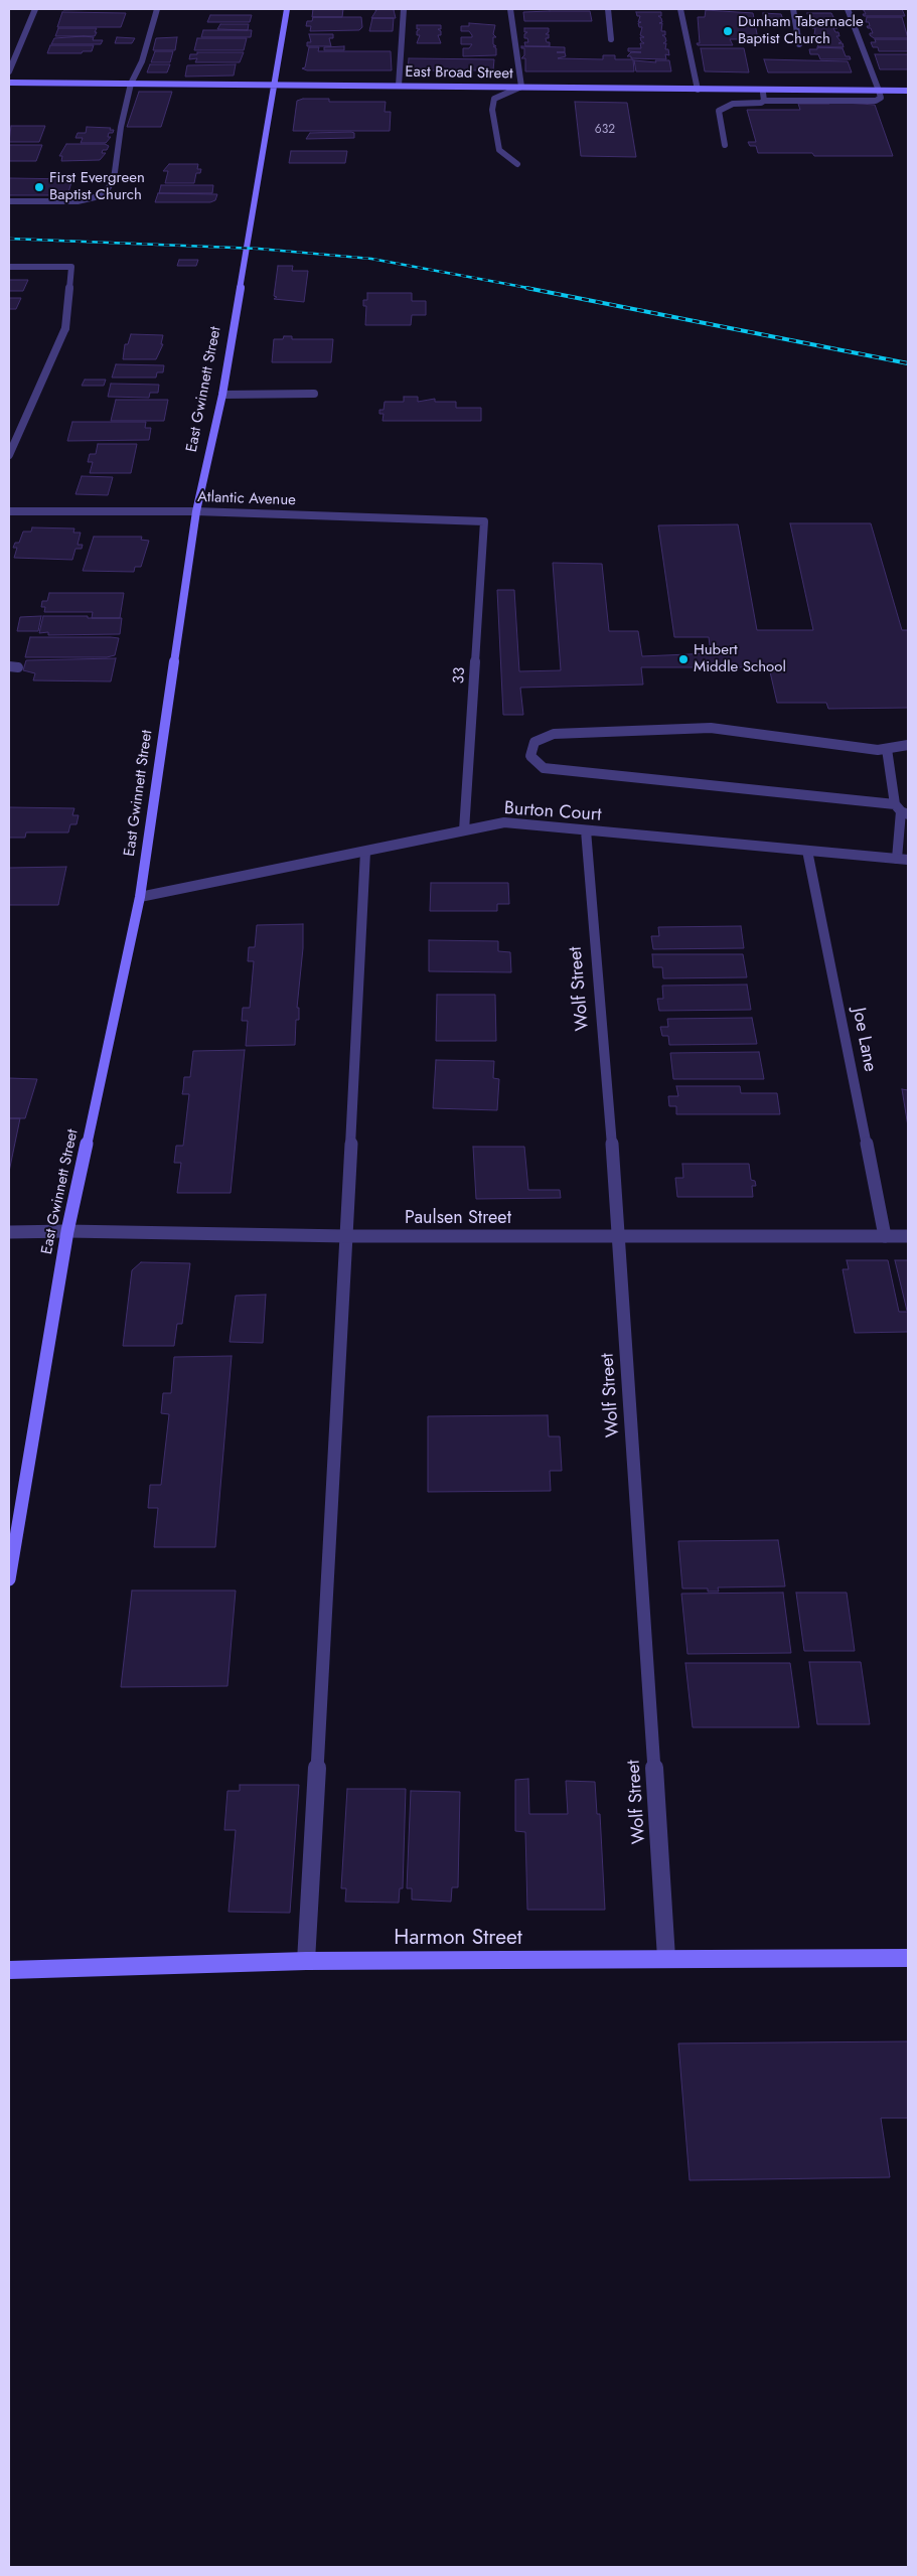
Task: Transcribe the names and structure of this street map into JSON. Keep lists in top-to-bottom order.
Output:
{
  "streets": {
    "main road": ["East Broad Street", "East Gwinnett Street", "Harmon Street"],
    "street": [
      "Atlantic Avenue",
      "33",
      "Burton Court",
      "Wolf Street",
      "Joe Lane",
      "Paulsen Street"
    ]
  },
  "crossings": [
    ["East Broad Street", "East Gwinnett Street"],
    ["East Gwinnett Street", "Atlantic Avenue"],
    ["East Gwinnett Street", "Burton Court"],
    ["East Gwinnett Street", "Paulsen Street"],
    ["Atlantic Avenue", "33"],
    ["33", "Burton Court"],
    ["Burton Court", "Wolf Street"],
    ["Burton Court", "Joe Lane"],
    ["Wolf Street", "Paulsen Street"],
    ["Wolf Street", "Harmon Street"],
    ["Joe Lane", "Paulsen Street"]
  ],
  "places": ["Dunham Tabernacle Baptist Church", "First Evergreen Baptist Church", "Hubert Middle School"],
  "house_numbers": ["632"]
}
